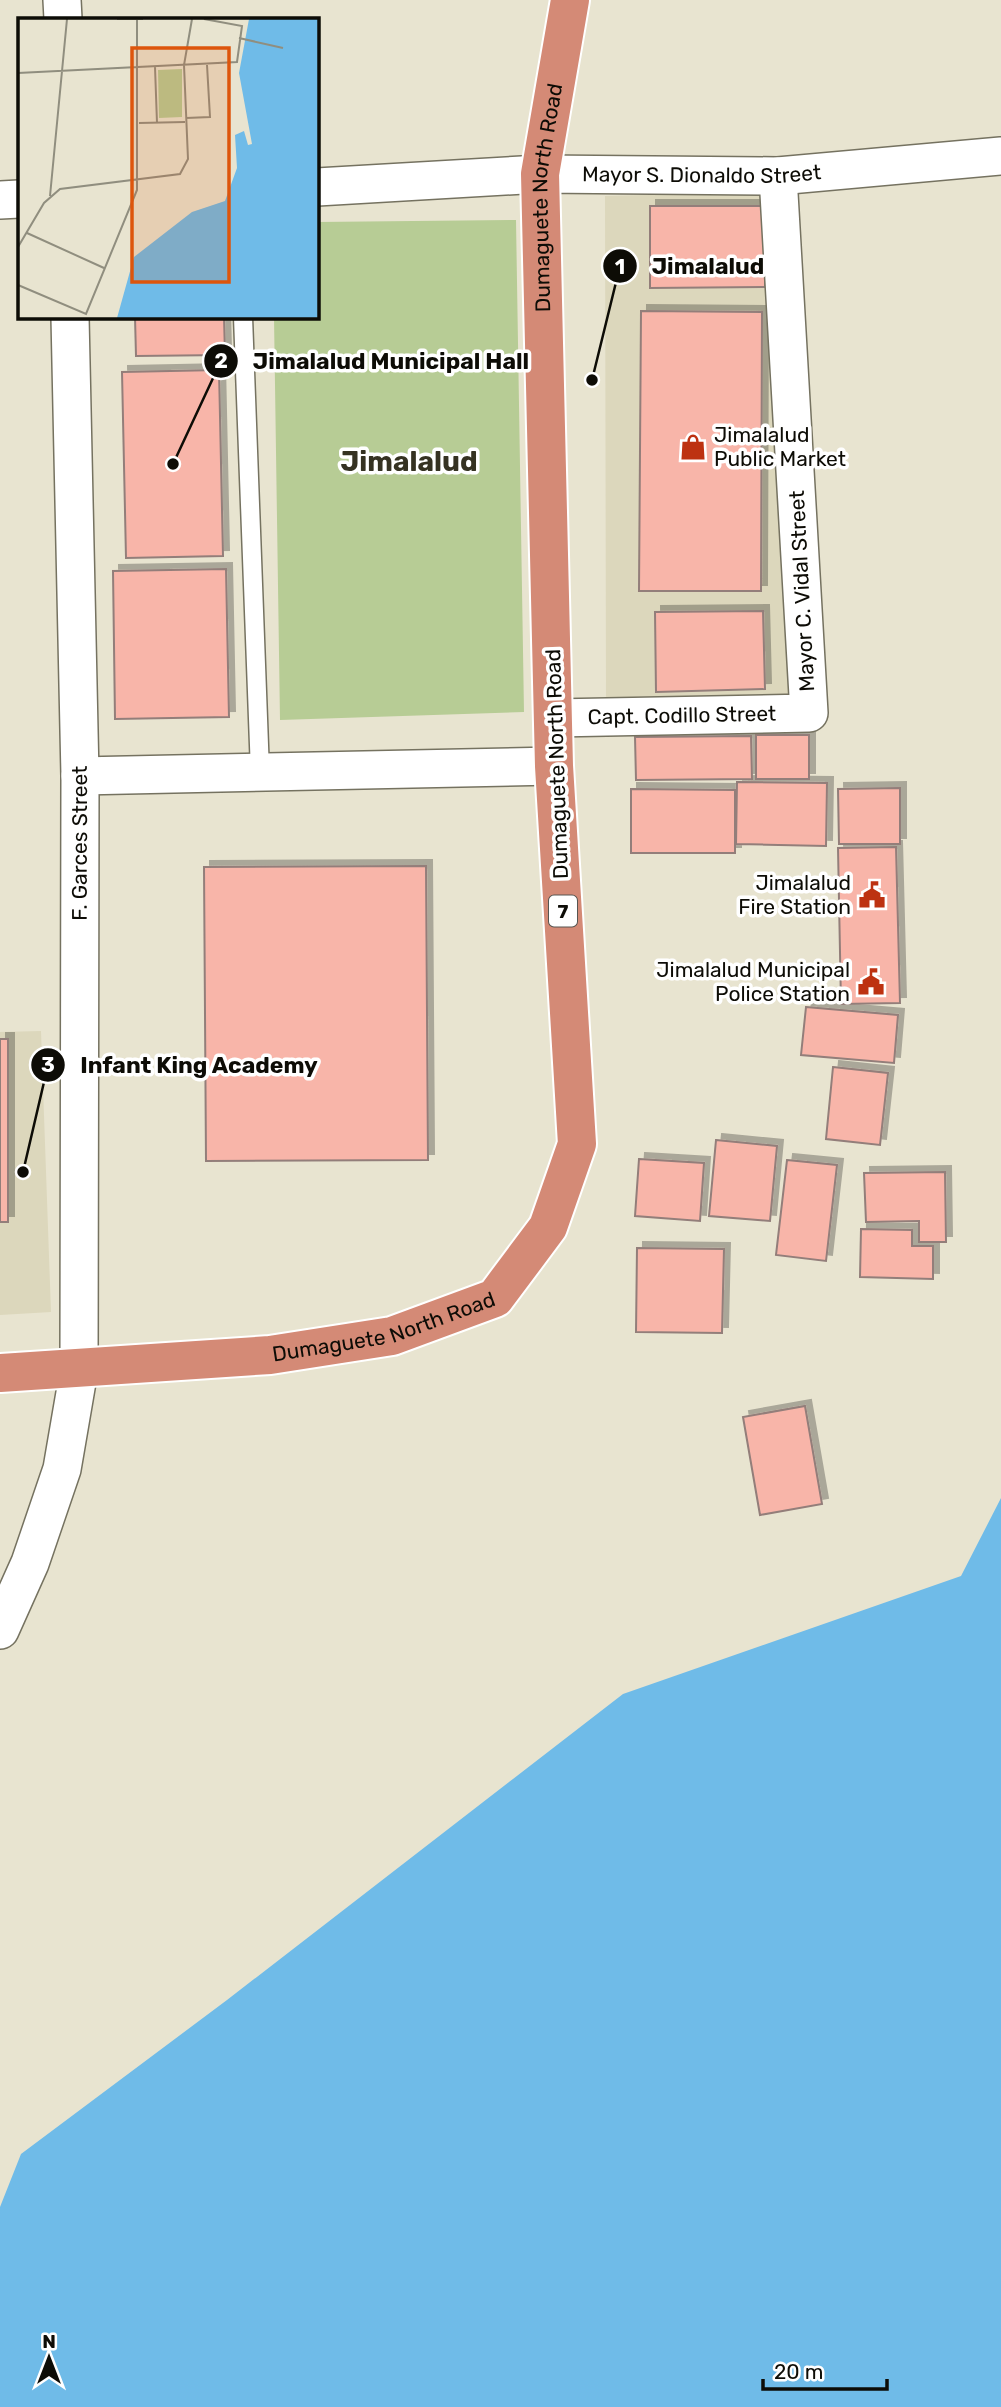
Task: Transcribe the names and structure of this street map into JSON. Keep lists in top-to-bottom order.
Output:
{
  "streets": {
    "highway": ["Dumaguete North Road", "7"],
    "street": [
      "Mayor S. Dionaldo Street",
      "Mayor C. Vidal Street",
      "Capt. Codillo Street",
      "F. Garces Street"
    ]
  },
  "crossings": [
    ["Mayor S. Dionaldo Street", "Dumaguete North Road"],
    ["Mayor S. Dionaldo Street", "Mayor C. Vidal Street"],
    ["Dumaguete North Road", "Capt. Codillo Street"],
    ["Dumaguete North Road", "F. Garces Street"],
    ["Mayor C. Vidal Street", "Capt. Codillo Street"]
  ],
  "districts": ["Jimalalud"],
  "places": {
    "other": ["Jimalalud", "Jimalalud Municipal Hall", "Infant King Academy"],
    "shop": ["Jimalalud Public Market"],
    "public building": ["Jimalalud Fire Station", "Jimalalud Municipal Police Station"]
  },
  "scale_bar": "20 m",
  "north": "top"
}
